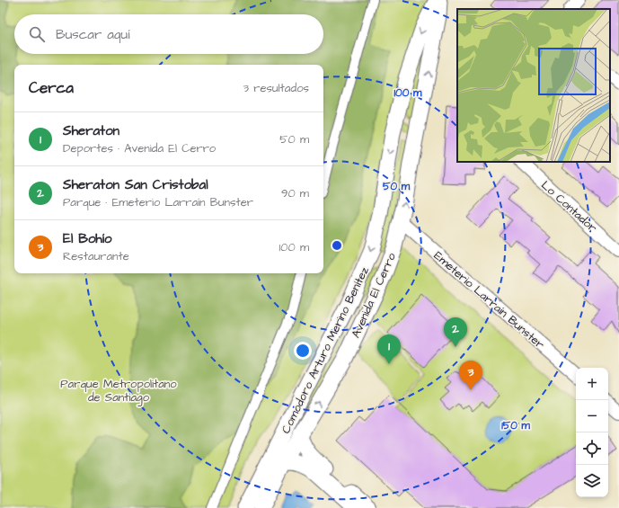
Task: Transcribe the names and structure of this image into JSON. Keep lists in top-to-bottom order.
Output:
{
  "streets": {
    "street": [
      "Lo Contador",
      "Avenida El Cerro",
      "Emeterio Larraín Bunster",
      "Comodoro Arturo Merino Benítez"
    ]
  },
  "crossings": [
    ["Avenida El Cerro", "Emeterio Larraín Bunster"]
  ],
  "parks": ["Parque Metropolitano de Santiago"],
  "page": {
    "search": "Buscar aquí",
    "heading": ["Cerca", "3 resultados"],
    "list": [
      {
        "mark": "1",
        "name": "Sheraton",
        "note": "Deportes · Avenida El Cerro",
        "value": "50 m"
      },
      {
        "mark": "2",
        "name": "Sheraton San Cristobal",
        "note": "Parque · Emeterio Larraín Bunster",
        "value": "90 m"
      },
      {
        "mark": "3",
        "name": "El Bohío",
        "note": "Restaurante",
        "value": "100 m"
      }
    ],
    "pins": ["2", "1", "3"],
    "map_buttons": ["+", "−"]
  },
  "rings": ["100 m", "50 m", "150 m"]
}
